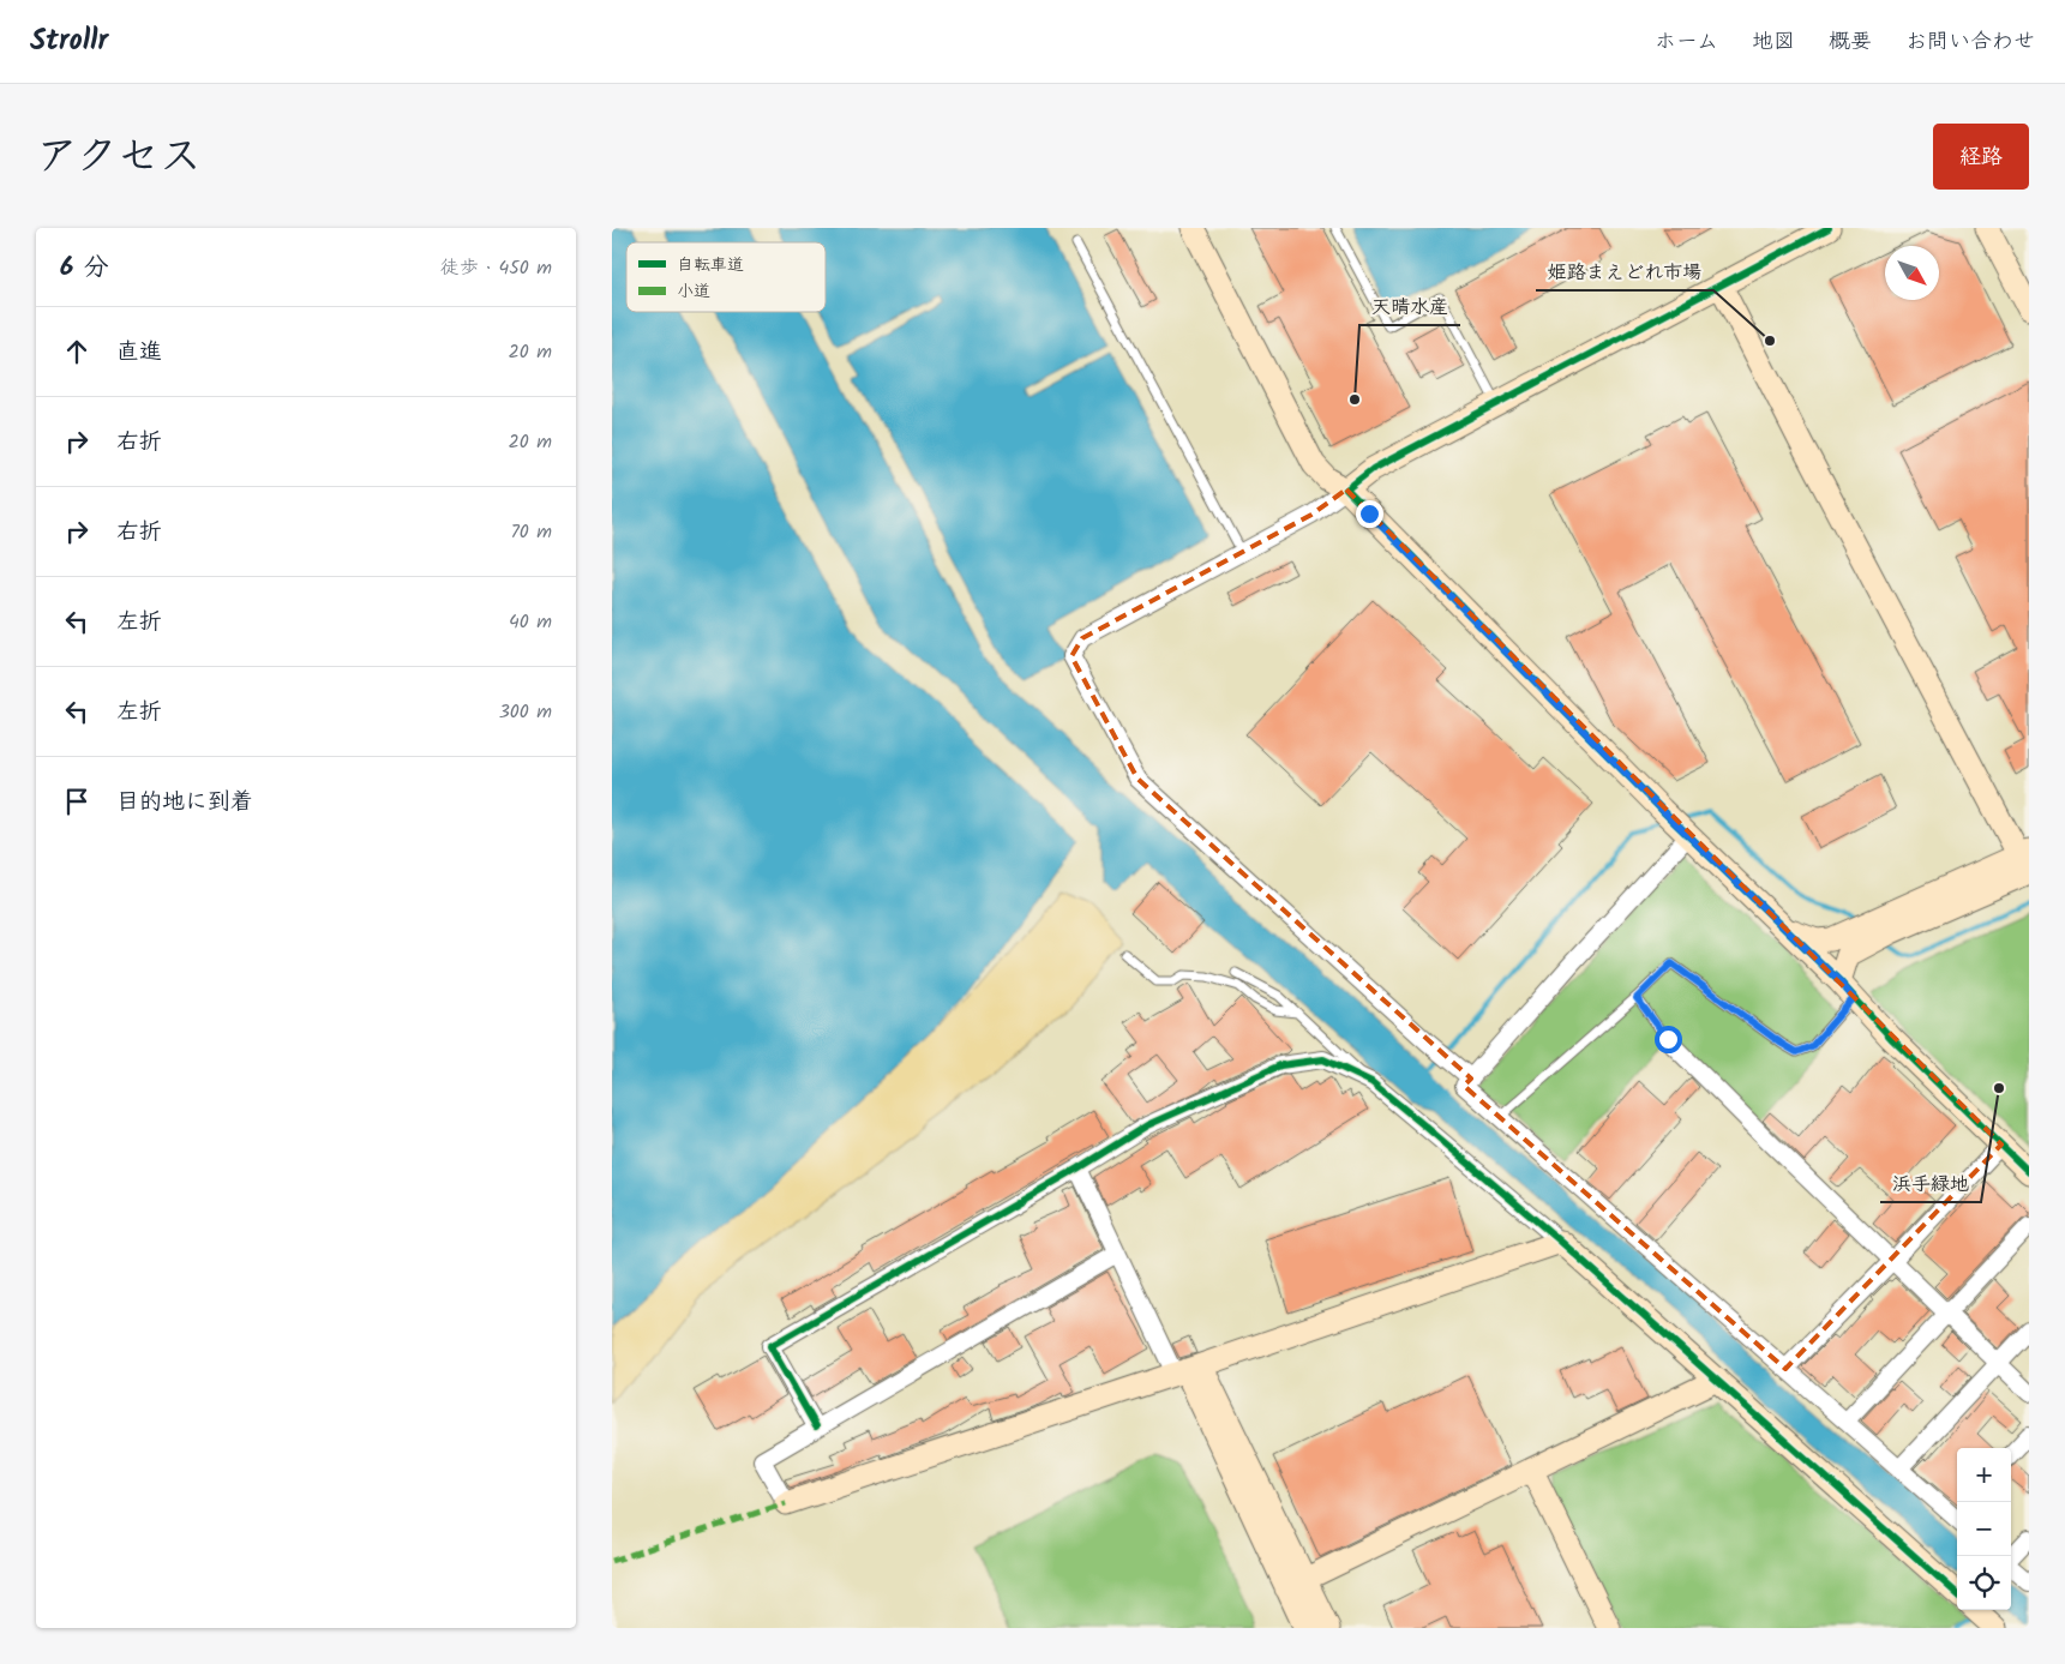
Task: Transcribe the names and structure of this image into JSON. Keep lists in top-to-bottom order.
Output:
{
  "places": ["姫路まえどれ市場", "天晴水産", "浜手緑地"],
  "legend": ["自転車道", "小道"],
  "north": "bottom right",
  "page": {
    "header": "Strollr",
    "nav": [
      "ホーム",
      "地図",
      "概要",
      "お問い合わせ"
    ],
    "title": "アクセス",
    "buttons": "経路",
    "heading": ["6 分", "徒歩 · 450 m"],
    "list": [
      ["直進", "20 m"],
      ["右折", "20 m"],
      ["右折", "70 m"],
      ["左折", "40 m"],
      ["左折", "300 m"],
      "目的地に到着"
    ],
    "map_buttons": ["+", "−"]
  }
}
